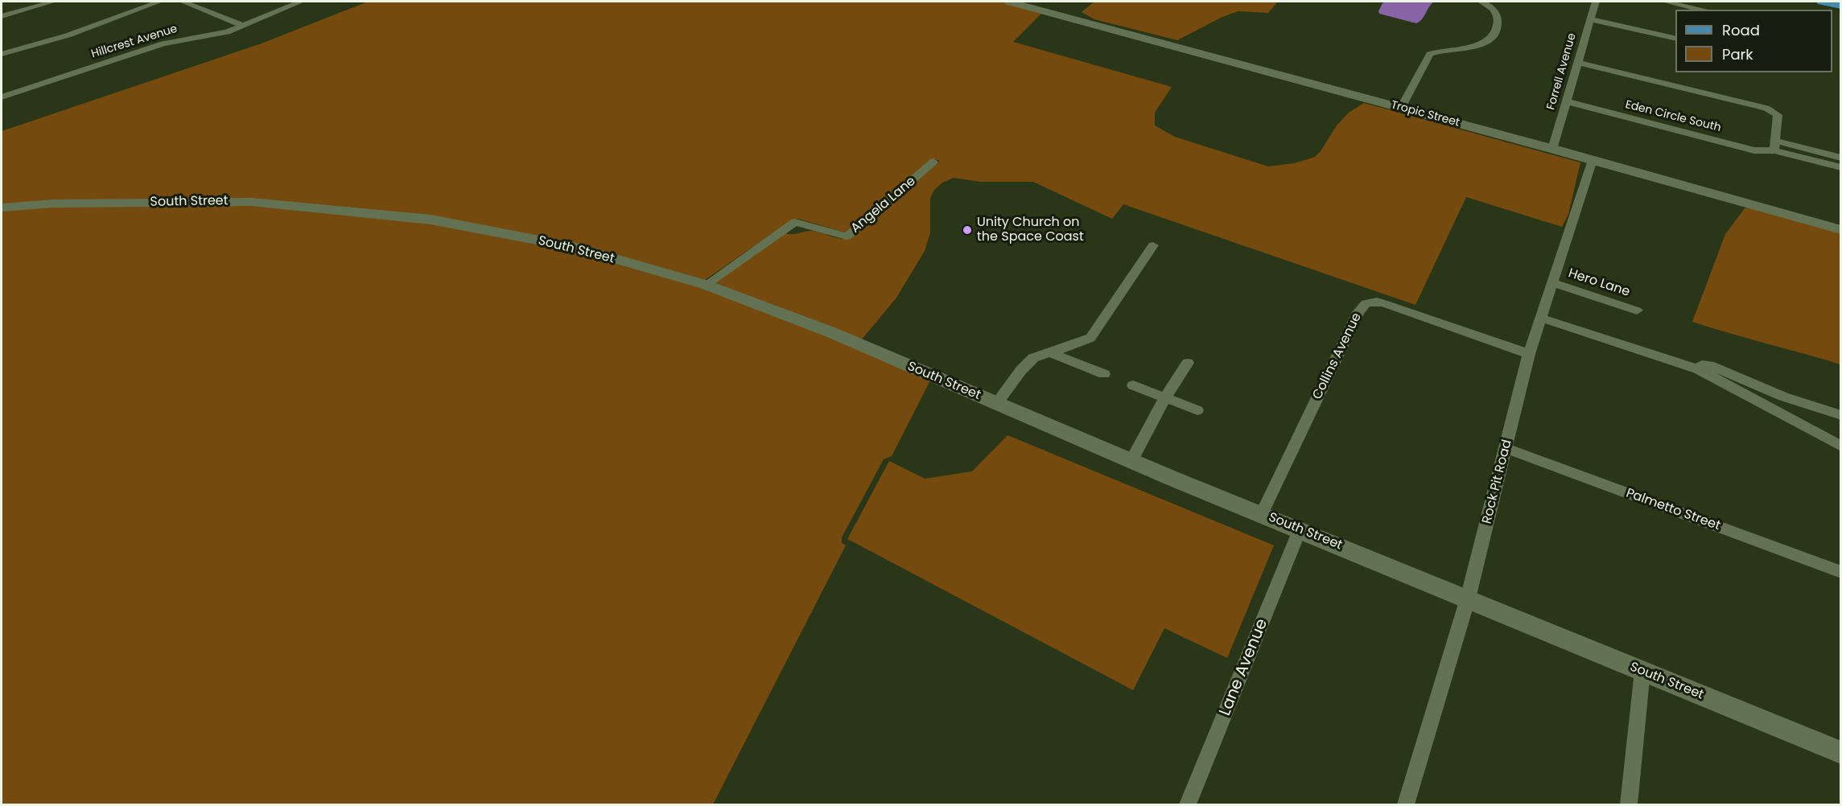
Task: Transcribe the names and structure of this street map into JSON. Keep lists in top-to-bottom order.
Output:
{
  "streets": {
    "main road": ["Tropic Street", "South Street"],
    "street": [
      "Hillcrest Avenue",
      "Forrell Avenue",
      "Eden Circle South",
      "Angela Lane",
      "Hero Lane",
      "Collins Avenue",
      "Rock Pit Road",
      "Palmetto Street",
      "Lane Avenue"
    ]
  },
  "crossings": [
    ["Forrell Avenue", "Tropic Street"],
    ["Forrell Avenue", "Eden Circle South"],
    ["Tropic Street", "Rock Pit Road"],
    ["South Street", "Angela Lane"],
    ["South Street", "Collins Avenue"],
    ["South Street", "Rock Pit Road"],
    ["South Street", "Lane Avenue"],
    ["Hero Lane", "Rock Pit Road"],
    ["Collins Avenue", "Rock Pit Road"],
    ["Rock Pit Road", "Palmetto Street"]
  ],
  "places": ["Unity Church on the Space Coast"],
  "legend": ["Road", "Park"]
}
